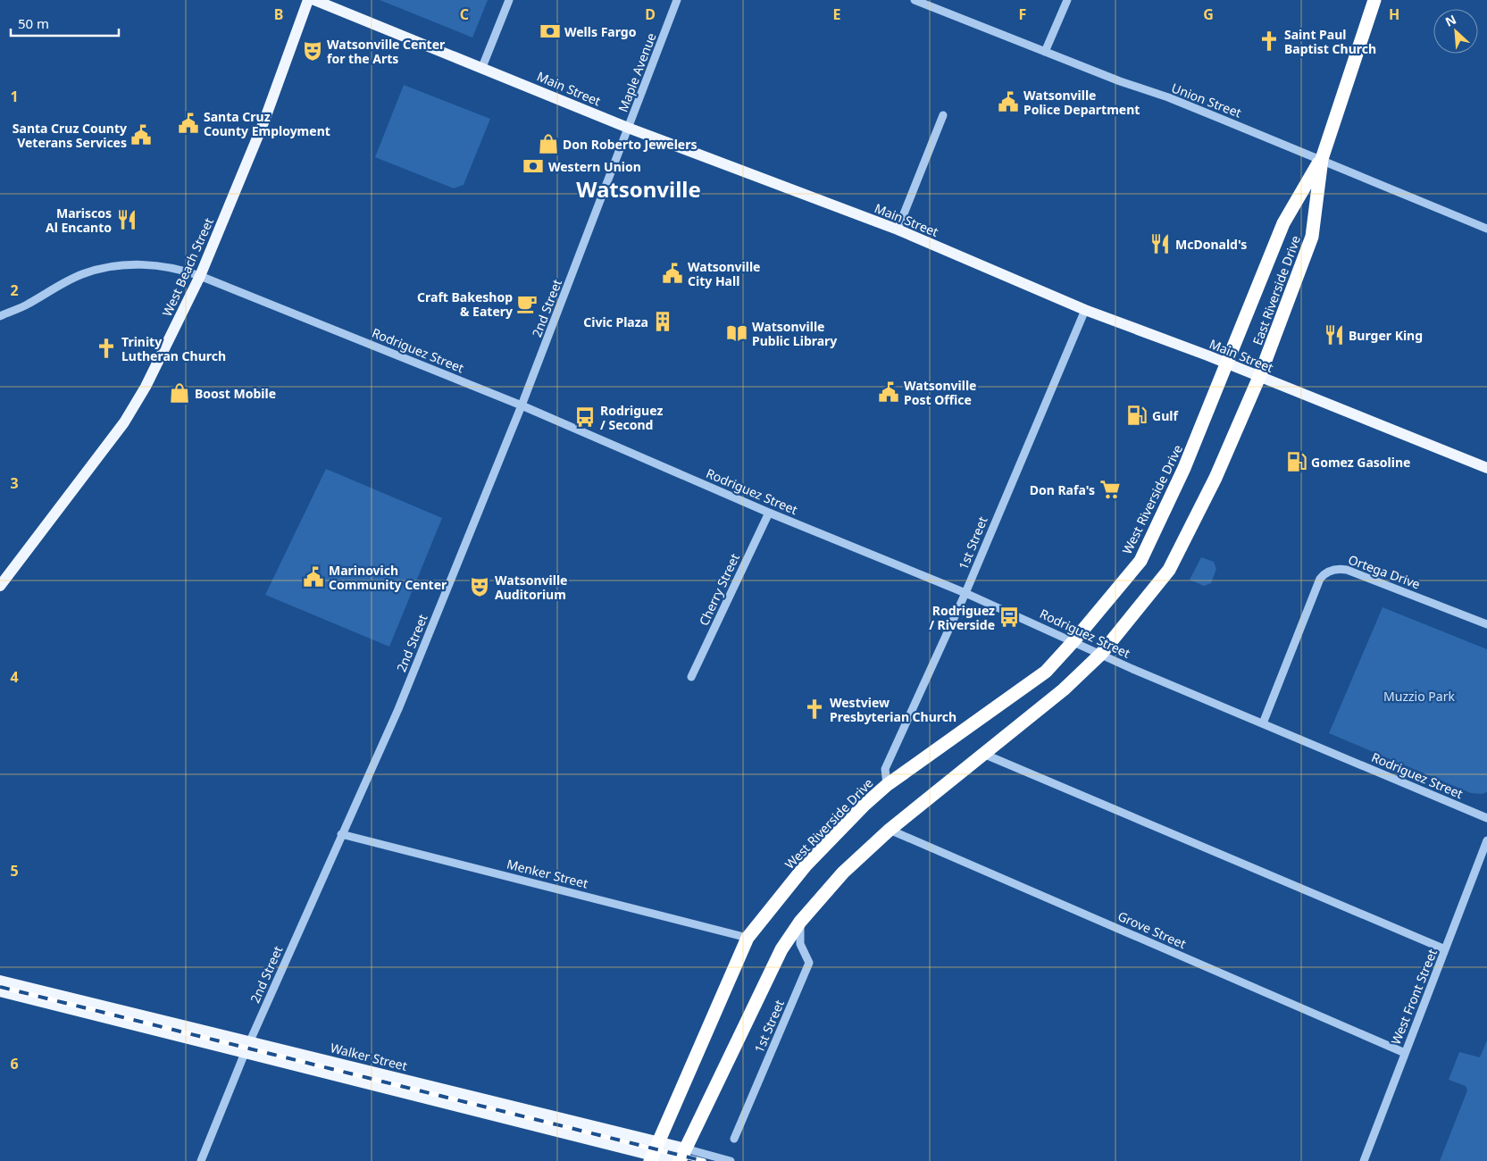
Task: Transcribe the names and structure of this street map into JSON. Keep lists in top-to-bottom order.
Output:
{
  "streets": {
    "highway": ["East Riverside Drive", "West Riverside Drive"],
    "main road": ["Main Street", "West Beach Street", "Walker Street"],
    "street": [
      "Maple Avenue",
      "Union Street",
      "2nd Street",
      "Rodriguez Street",
      "1st Street",
      "Ortega Drive",
      "Cherry Street",
      "Menker Street",
      "Grove Street",
      "West Front Street"
    ]
  },
  "crossings": [
    ["Maple Avenue", "Main Street"],
    ["Maple Avenue", "2nd Street"],
    ["Main Street", "East Riverside Drive"],
    ["Main Street", "2nd Street"],
    ["Main Street", "West Riverside Drive"],
    ["Main Street", "1st Street"],
    ["Union Street", "East Riverside Drive"],
    ["West Beach Street", "Rodriguez Street"],
    ["East Riverside Drive", "West Riverside Drive"],
    ["2nd Street", "Rodriguez Street"],
    ["2nd Street", "Menker Street"],
    ["2nd Street", "Walker Street"],
    ["Rodriguez Street", "West Riverside Drive"],
    ["Rodriguez Street", "1st Street"],
    ["Rodriguez Street", "Ortega Drive"],
    ["Rodriguez Street", "Cherry Street"],
    ["West Riverside Drive", "1st Street"],
    ["West Riverside Drive", "Menker Street"],
    ["West Riverside Drive", "Walker Street"],
    ["Grove Street", "West Front Street"]
  ],
  "districts": ["Watsonville"],
  "parks": ["Muzzio Park"],
  "places": {
    "bank": ["Wells Fargo", "Western Union"],
    "church": ["Saint Paul Baptist Church", "Trinity Lutheran Church", "Westview Presbyterian Church"],
    "theatre": ["Watsonville Center for the Arts", "Watsonville Auditorium"],
    "public building": [
      "Watsonville Police Department",
      "Santa Cruz County Employment",
      "Santa Cruz County Veterans Services",
      "Watsonville City Hall",
      "Watsonville Post Office",
      "Marinovich Community Center"
    ],
    "shop": ["Don Roberto Jewelers", "Boost Mobile"],
    "restaurant": ["Mariscos Al Encanto", "McDonald's", "Burger King"],
    "cafe": ["Craft Bakeshop & Eatery"],
    "building": ["Civic Plaza"],
    "library": ["Watsonville Public Library"],
    "fuel station": ["Gulf", "Gomez Gasoline"],
    "bus stop": ["Rodriguez / Second", "Rodriguez / Riverside"],
    "supermarket": ["Don Rafa's"]
  },
  "scale_bar": "50 m",
  "north": "top left",
  "grid": {
    "columns": [
      "B",
      "C",
      "D",
      "E",
      "F",
      "G",
      "H"
    ],
    "rows": [
      "1",
      "2",
      "3",
      "4",
      "5",
      "6"
    ]
  }
}
